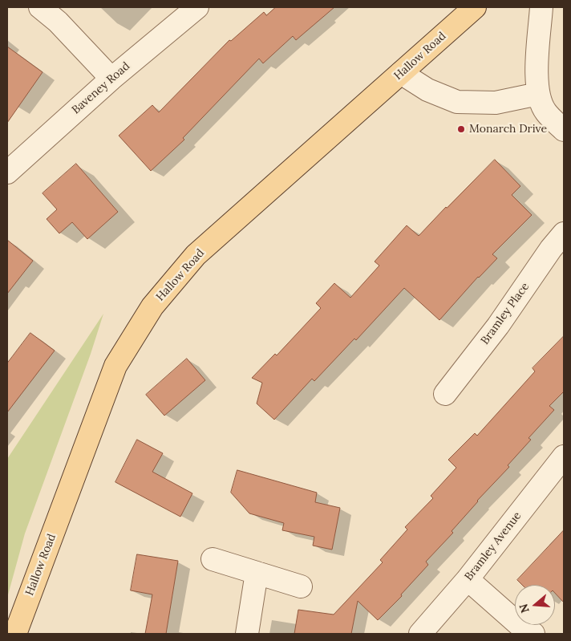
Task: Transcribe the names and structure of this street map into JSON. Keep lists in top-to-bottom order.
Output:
{
  "streets": {
    "main road": ["Hallow Road"],
    "street": ["Baveney Road", "Bramley Place", "Bramley Avenue"]
  },
  "places": ["Monarch Drive"],
  "north": "left"
}
